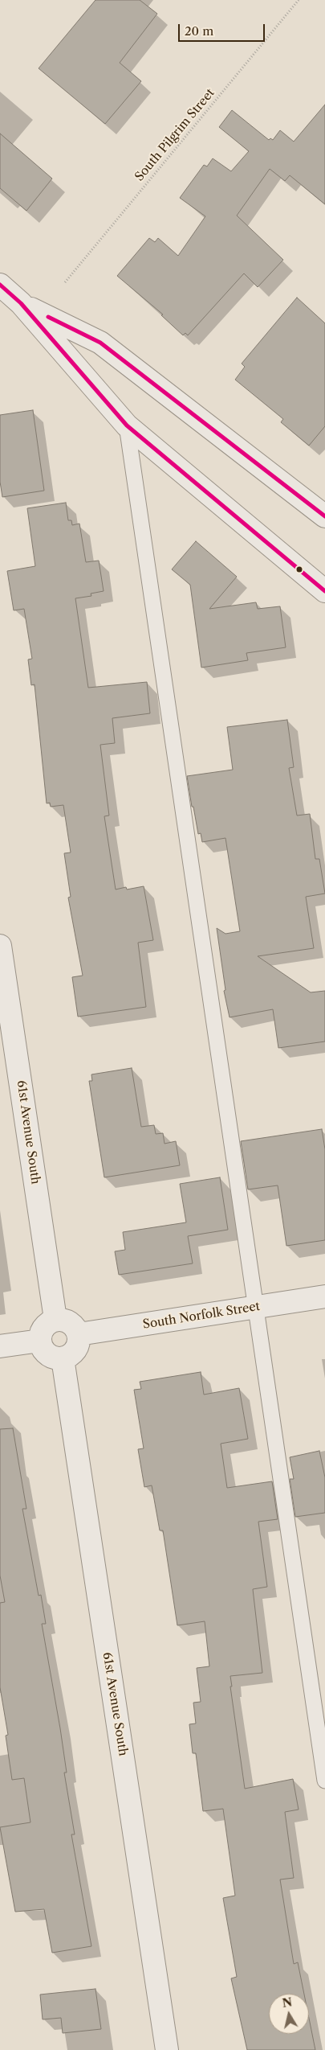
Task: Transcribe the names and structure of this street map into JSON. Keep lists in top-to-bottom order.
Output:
{
  "streets": {
    "street": ["61st Avenue South", "South Norfolk Street"],
    "path": ["South Pilgrim Street"]
  },
  "crossings": [
    ["61st Avenue South", "South Norfolk Street"]
  ],
  "scale_bar": "20 m",
  "north": "top"
}
